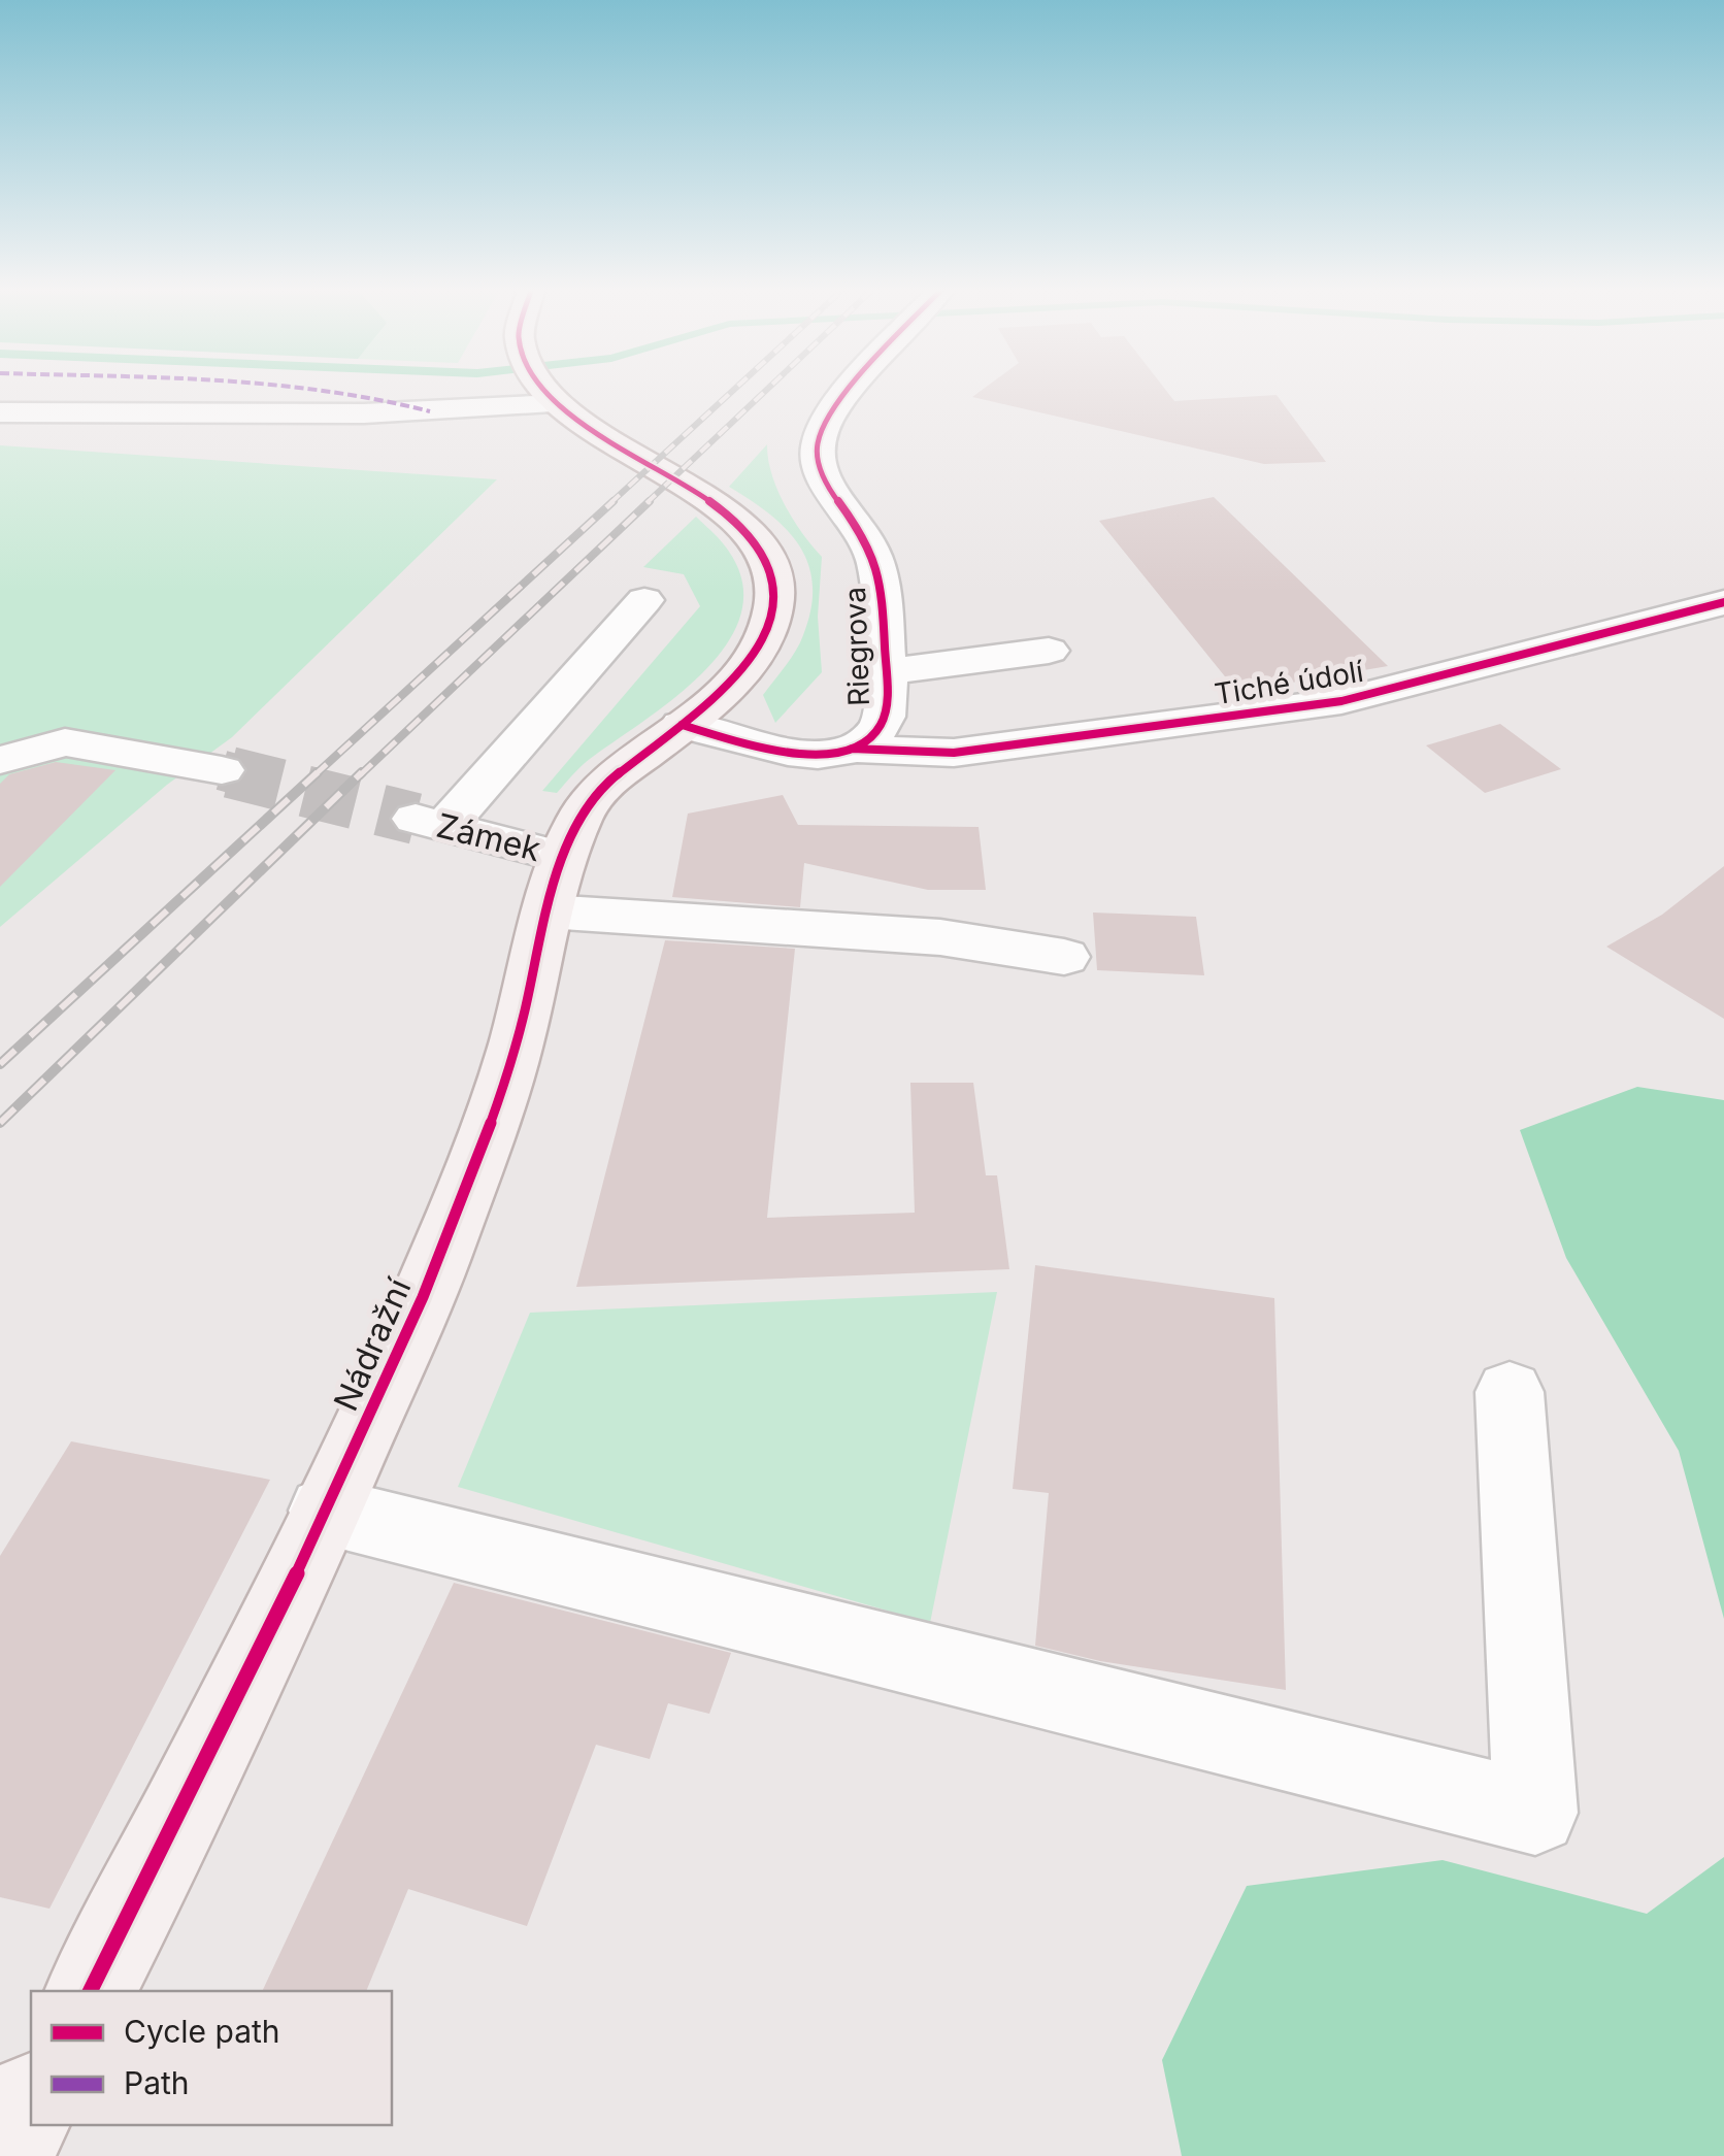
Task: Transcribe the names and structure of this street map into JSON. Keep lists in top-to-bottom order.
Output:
{
  "streets": {
    "main road": ["Nádražní"],
    "street": ["Riegrova", "Tiché údolí", "Zámek"]
  },
  "crossings": [
    ["Riegrova", "Tiché údolí"],
    ["Riegrova", "Nádražní"],
    ["Zámek", "Nádražní"]
  ],
  "legend": ["Cycle path", "Path"]
}
